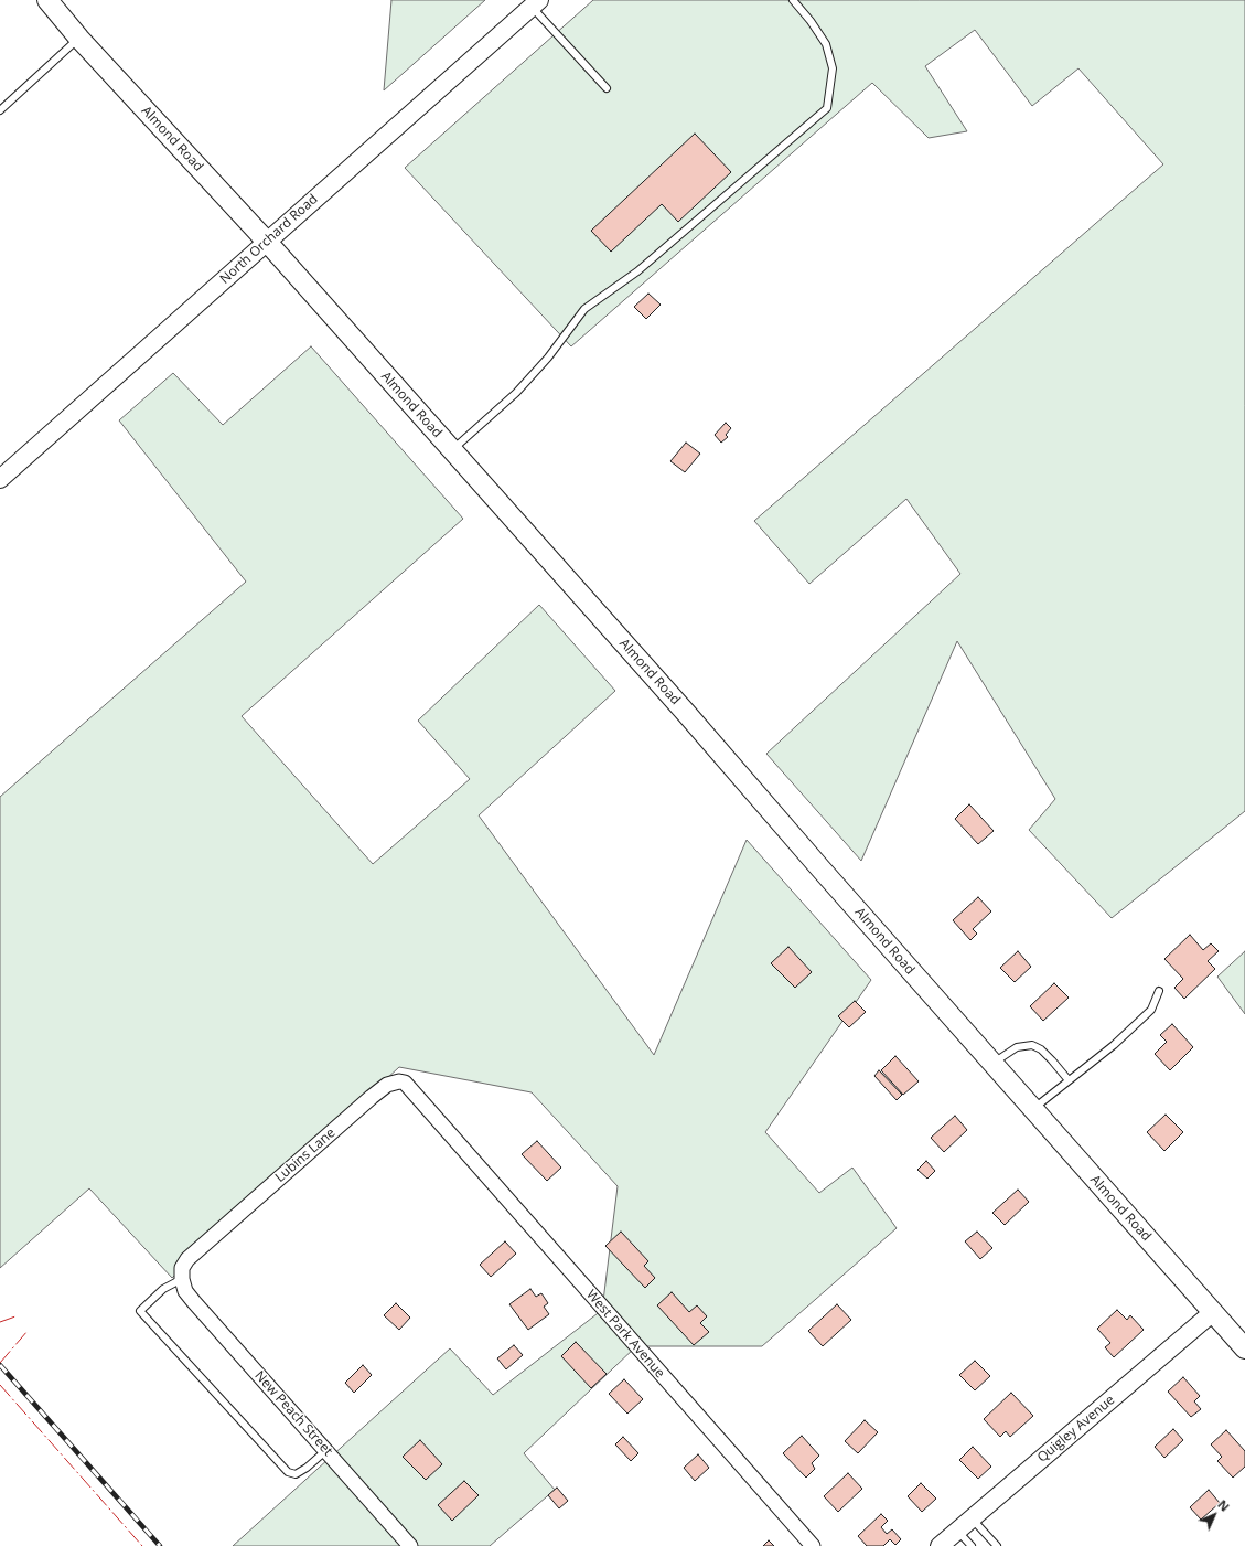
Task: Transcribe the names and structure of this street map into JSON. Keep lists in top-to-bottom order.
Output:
{
  "streets": {
    "main road": ["Almond Road"],
    "street": [
      "North Orchard Road",
      "Lubins Lane",
      "West Park Avenue",
      "New Peach Street",
      "Quigley Avenue"
    ]
  },
  "crossings": [
    ["Almond Road", "North Orchard Road"],
    ["Almond Road", "Quigley Avenue"],
    ["Lubins Lane", "West Park Avenue"],
    ["Lubins Lane", "New Peach Street"]
  ],
  "north": "top right"
}
